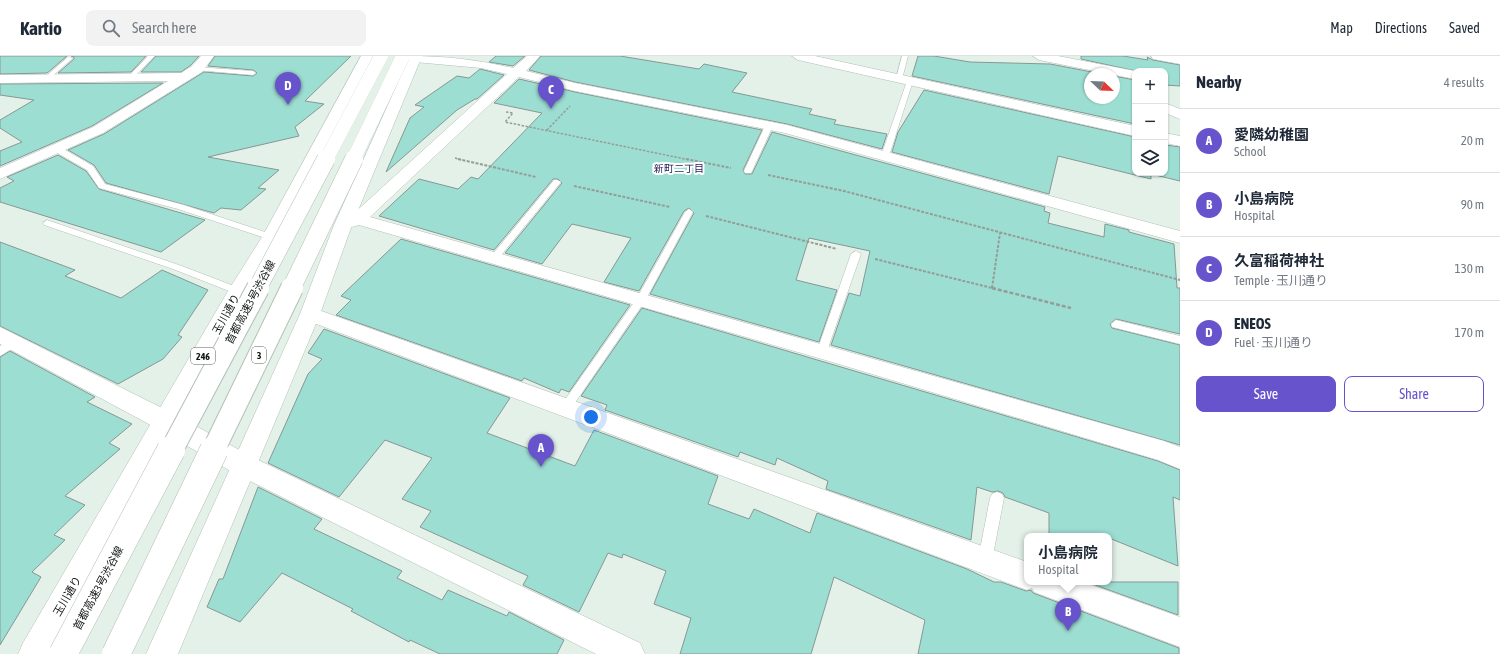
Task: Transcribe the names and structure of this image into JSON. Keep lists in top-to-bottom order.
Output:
{
  "streets": {
    "main road": [
      "首都高速3号渋谷線",
      "玉川通り",
      "3",
      "246"
    ]
  },
  "districts": ["新町二丁目"],
  "north": "bottom right",
  "page": {
    "header": "Kartio",
    "search": "Search here",
    "nav": ["Map", "Directions", "Saved"],
    "heading": ["Nearby", "4 results"],
    "map_buttons": ["+", "−"],
    "pins": [
      "D",
      "C",
      "A",
      "B"
    ],
    "list": [
      {
        "mark": "A",
        "name": "愛隣幼稚園",
        "note": "School",
        "value": "20 m"
      },
      {
        "mark": "B",
        "name": "小島病院",
        "note": "Hospital",
        "value": "90 m"
      },
      {
        "mark": "C",
        "name": "久富稲荷神社",
        "note": "Temple · 玉川通り",
        "value": "130 m"
      },
      {
        "mark": "D",
        "name": "ENEOS",
        "note": "Fuel · 玉川通り",
        "value": "170 m"
      }
    ],
    "buttons": ["Save", "Share"],
    "popup": ["小島病院", "Hospital"]
  }
}
